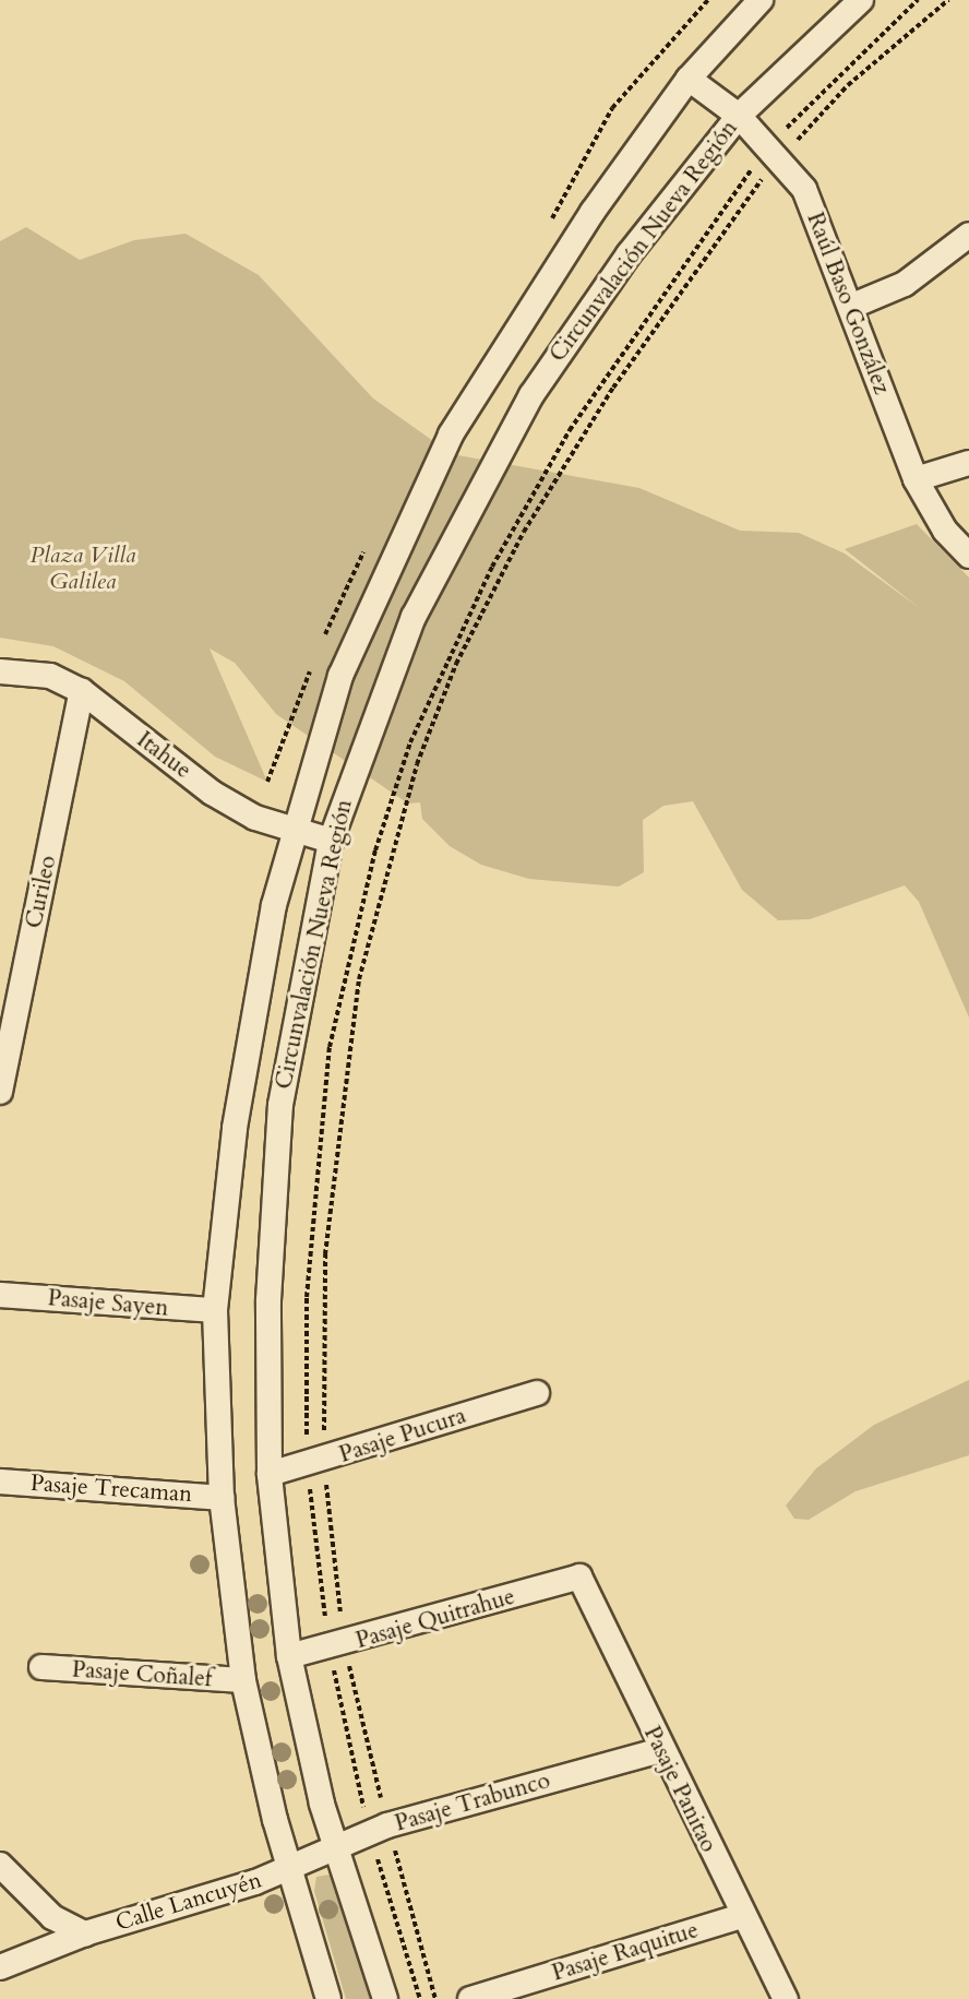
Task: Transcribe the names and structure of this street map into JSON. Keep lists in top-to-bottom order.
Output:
{
  "streets": {
    "street": [
      "Circunvalación Nueva Región",
      "Raúl Baso González",
      "Itahue",
      "Curileo",
      "Pasaje Sayen",
      "Pasaje Pucura",
      "Pasaje Trecaman",
      "Pasaje Quitrahue",
      "Pasaje Coñalef",
      "Pasaje Panitao",
      "Pasaje Trabunco",
      "Calle Lancuyén",
      "Pasaje Raquitue"
    ]
  },
  "crossings": [
    ["Circunvalación Nueva Región", "Raúl Baso González"],
    ["Circunvalación Nueva Región", "Itahue"],
    ["Circunvalación Nueva Región", "Pasaje Sayen"],
    ["Circunvalación Nueva Región", "Pasaje Pucura"],
    ["Circunvalación Nueva Región", "Pasaje Trecaman"],
    ["Circunvalación Nueva Región", "Pasaje Quitrahue"],
    ["Circunvalación Nueva Región", "Pasaje Coñalef"],
    ["Circunvalación Nueva Región", "Pasaje Trabunco"],
    ["Circunvalación Nueva Región", "Calle Lancuyén"],
    ["Itahue", "Curileo"],
    ["Pasaje Quitrahue", "Pasaje Panitao"],
    ["Pasaje Panitao", "Pasaje Trabunco"],
    ["Pasaje Panitao", "Pasaje Raquitue"],
    ["Pasaje Trabunco", "Calle Lancuyén"]
  ],
  "parks": ["Plaza Villa Galilea"]
}
